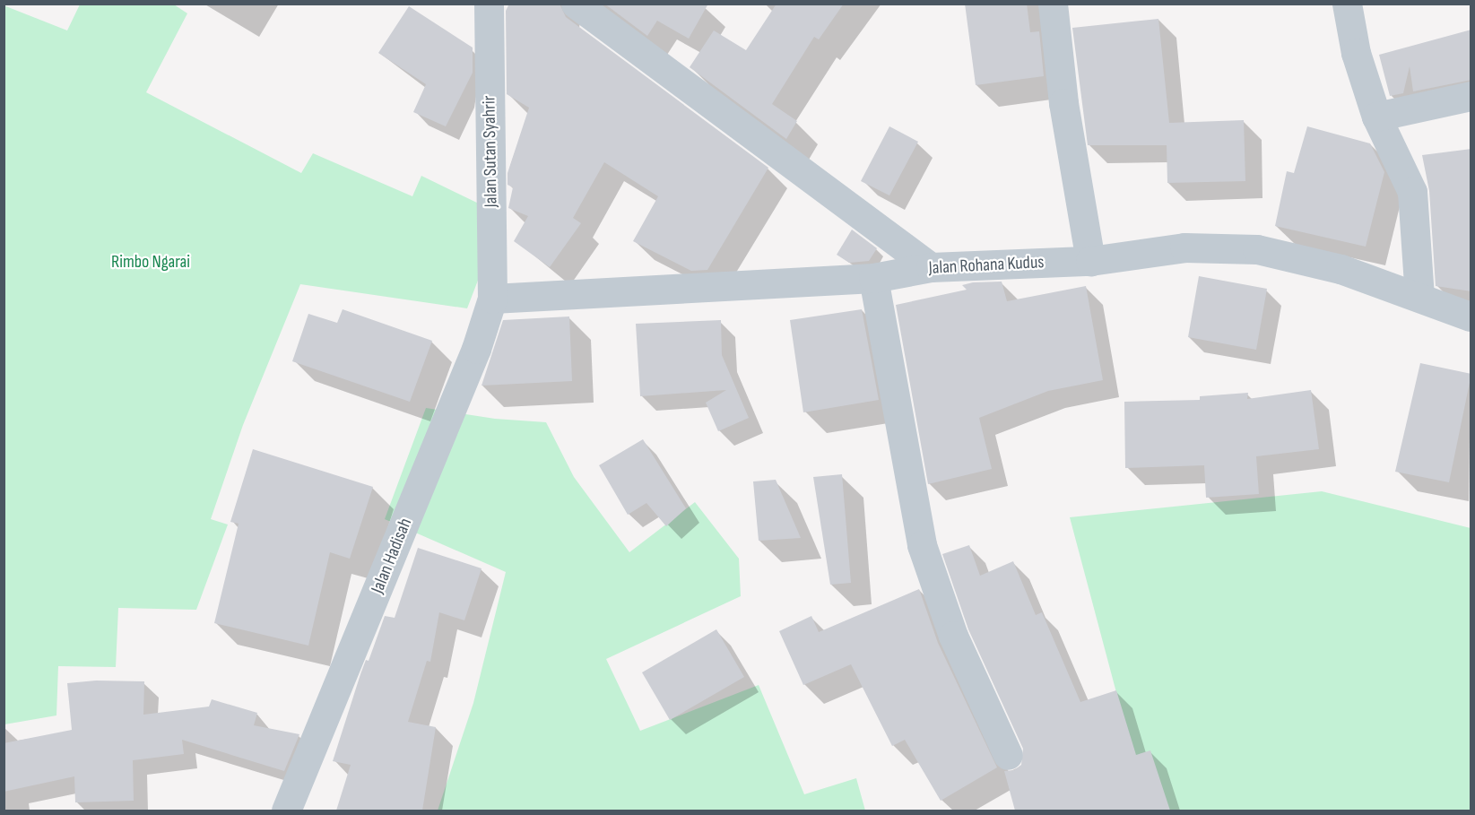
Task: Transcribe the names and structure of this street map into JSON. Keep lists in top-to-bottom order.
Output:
{
  "streets": {
    "street": ["Jalan Sutan Syahrir", "Jalan Rohana Kudus", "Jalan Hadisah"]
  },
  "crossings": [
    ["Jalan Sutan Syahrir", "Jalan Rohana Kudus"],
    ["Jalan Sutan Syahrir", "Jalan Hadisah"],
    ["Jalan Rohana Kudus", "Jalan Hadisah"]
  ],
  "parks": ["Rimbo Ngarai"]
}
